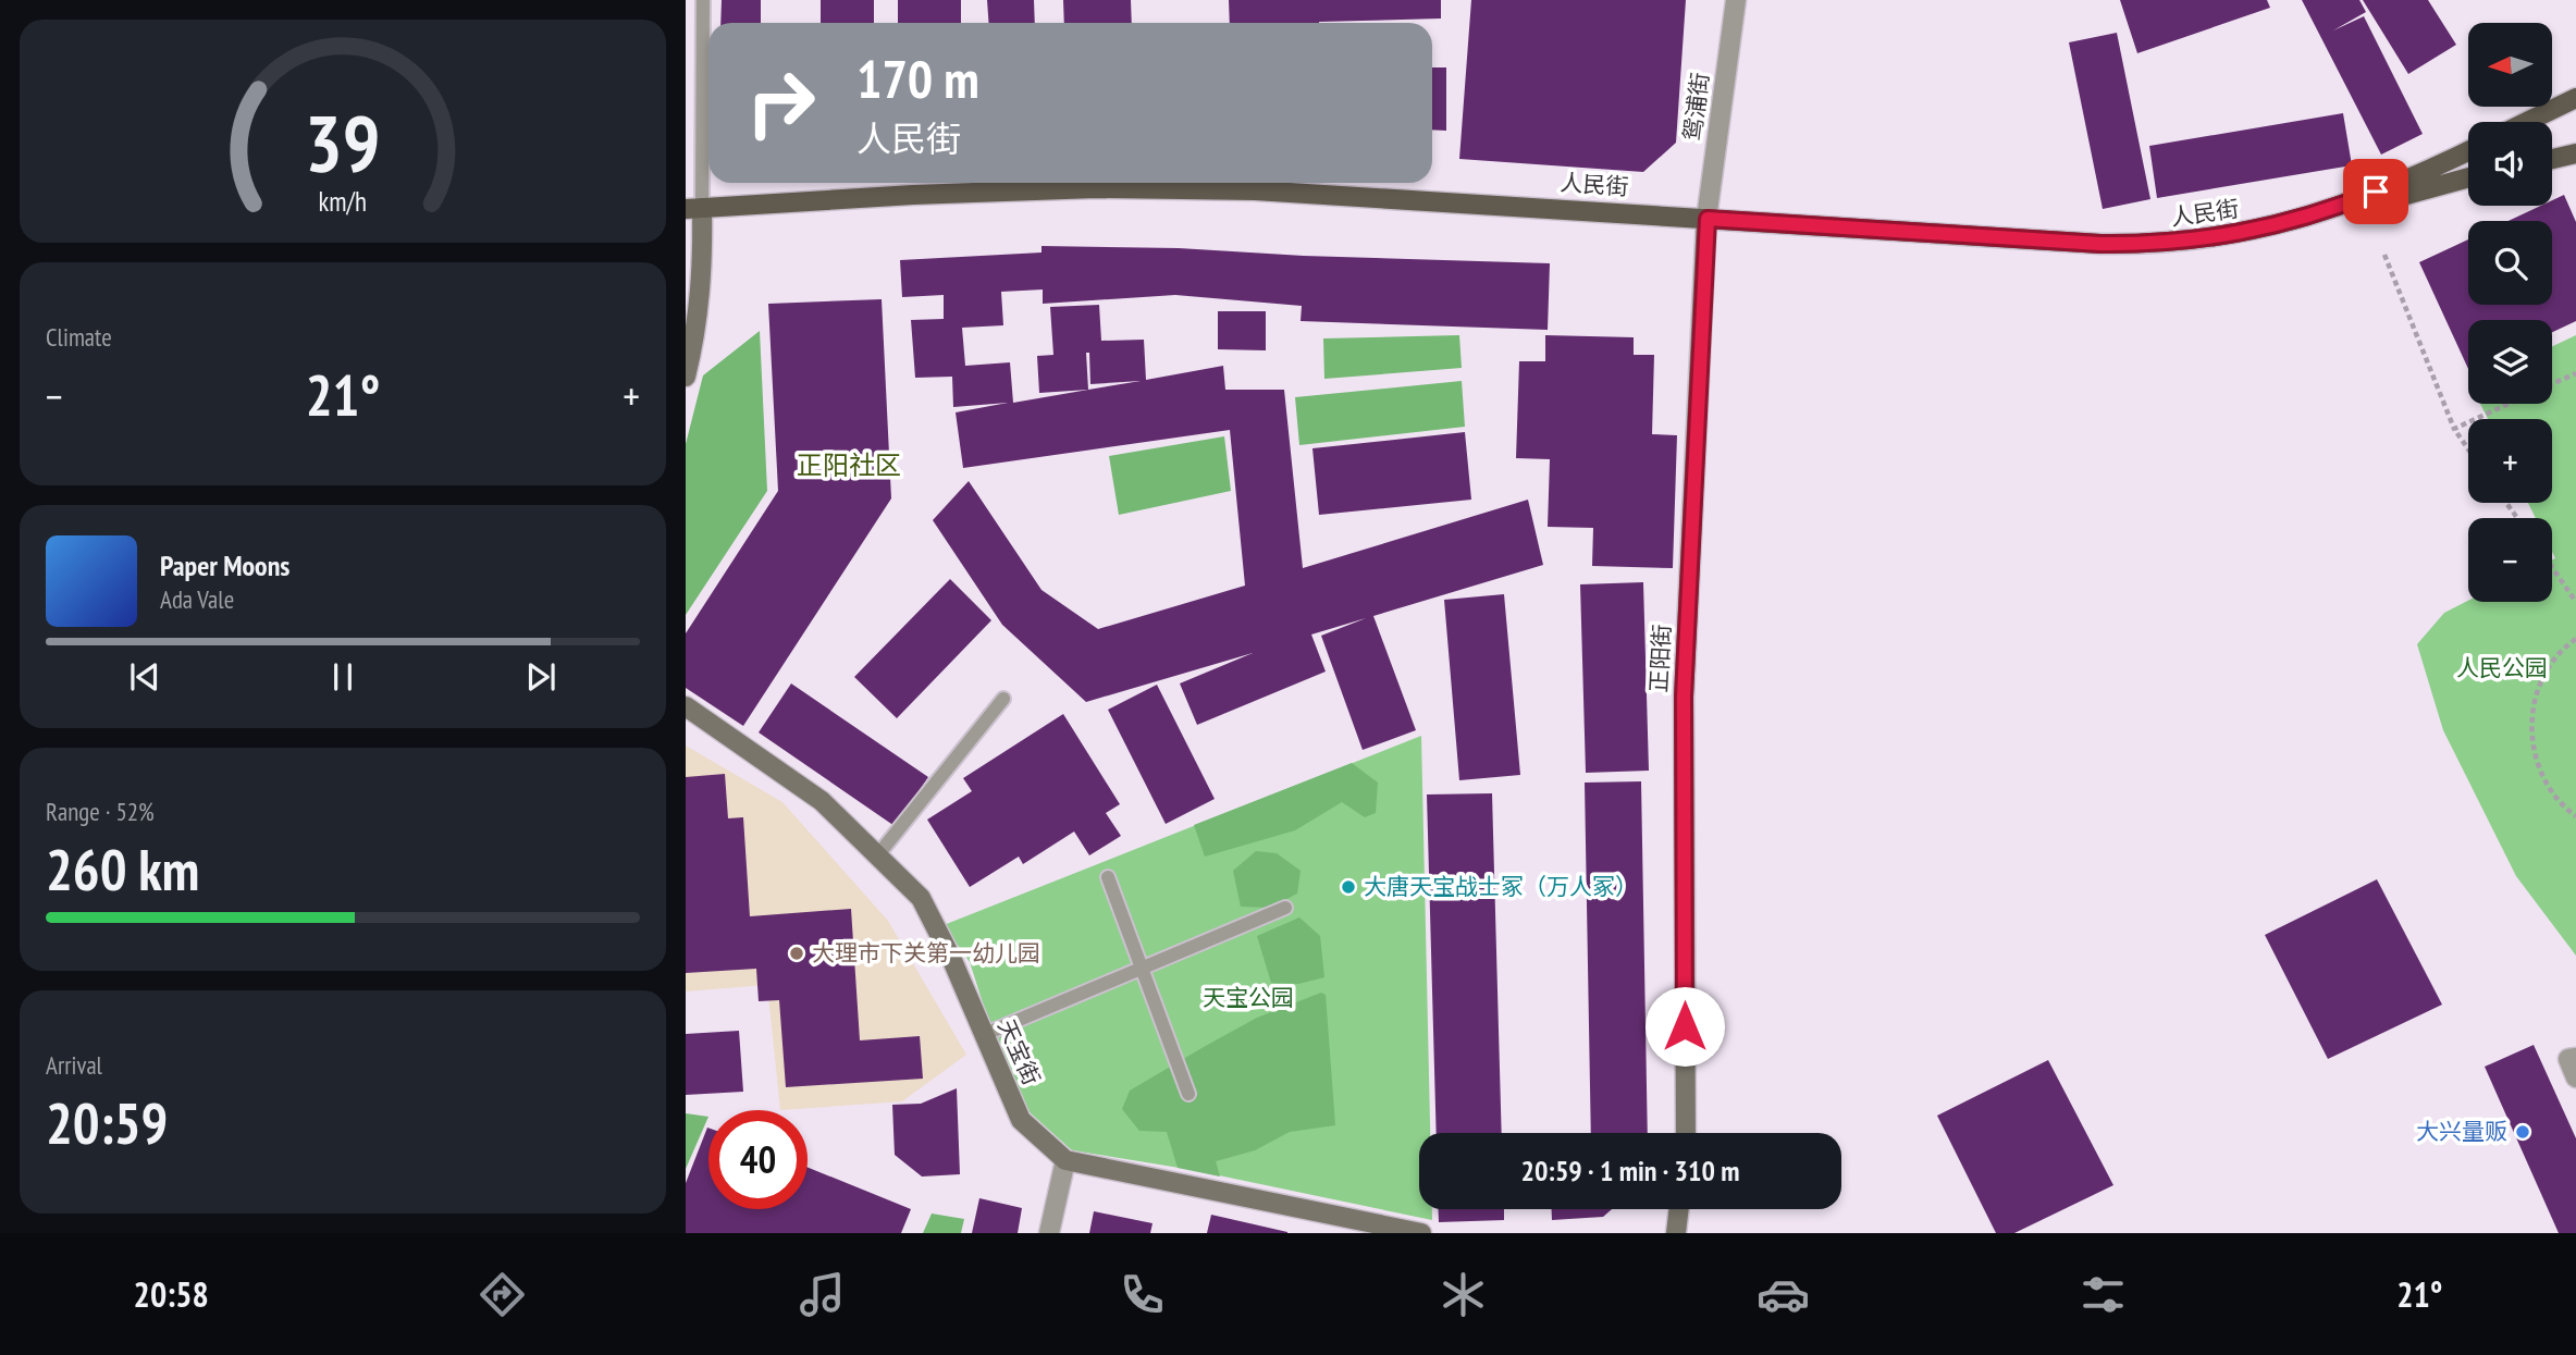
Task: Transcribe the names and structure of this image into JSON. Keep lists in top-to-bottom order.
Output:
{
  "streets": {
    "main road": ["人民街"],
    "street": ["鸳浦街", "正阳街", "天宝街"]
  },
  "crossings": [
    ["鸳浦街", "人民街"],
    ["鸳浦街", "正阳街"],
    ["人民街", "正阳街"]
  ],
  "districts": ["正阳社区"],
  "parks": ["人民公园", "天宝公园"],
  "places": ["大唐天宝战士冢（万人冢）", "大理市下关第一幼儿园", "大兴量贩"],
  "north": "left",
  "page": {
    "map_buttons": ["+", "−"],
    "turn": ["170 m", "人民街"],
    "tile": [
      "Climate",
      ["Range · 52%", "260 km"],
      ["Arrival", "20:59"]
    ],
    "heat": ["−", "21°", "+"],
    "song": ["Paper Moons", "Ada Vale"],
    "limit": "40",
    "trip": "20:59 · 1 min · 310 m",
    "tabs": ["20:58", "21°"],
    "gauge": ["39", "km/h"]
  }
}
